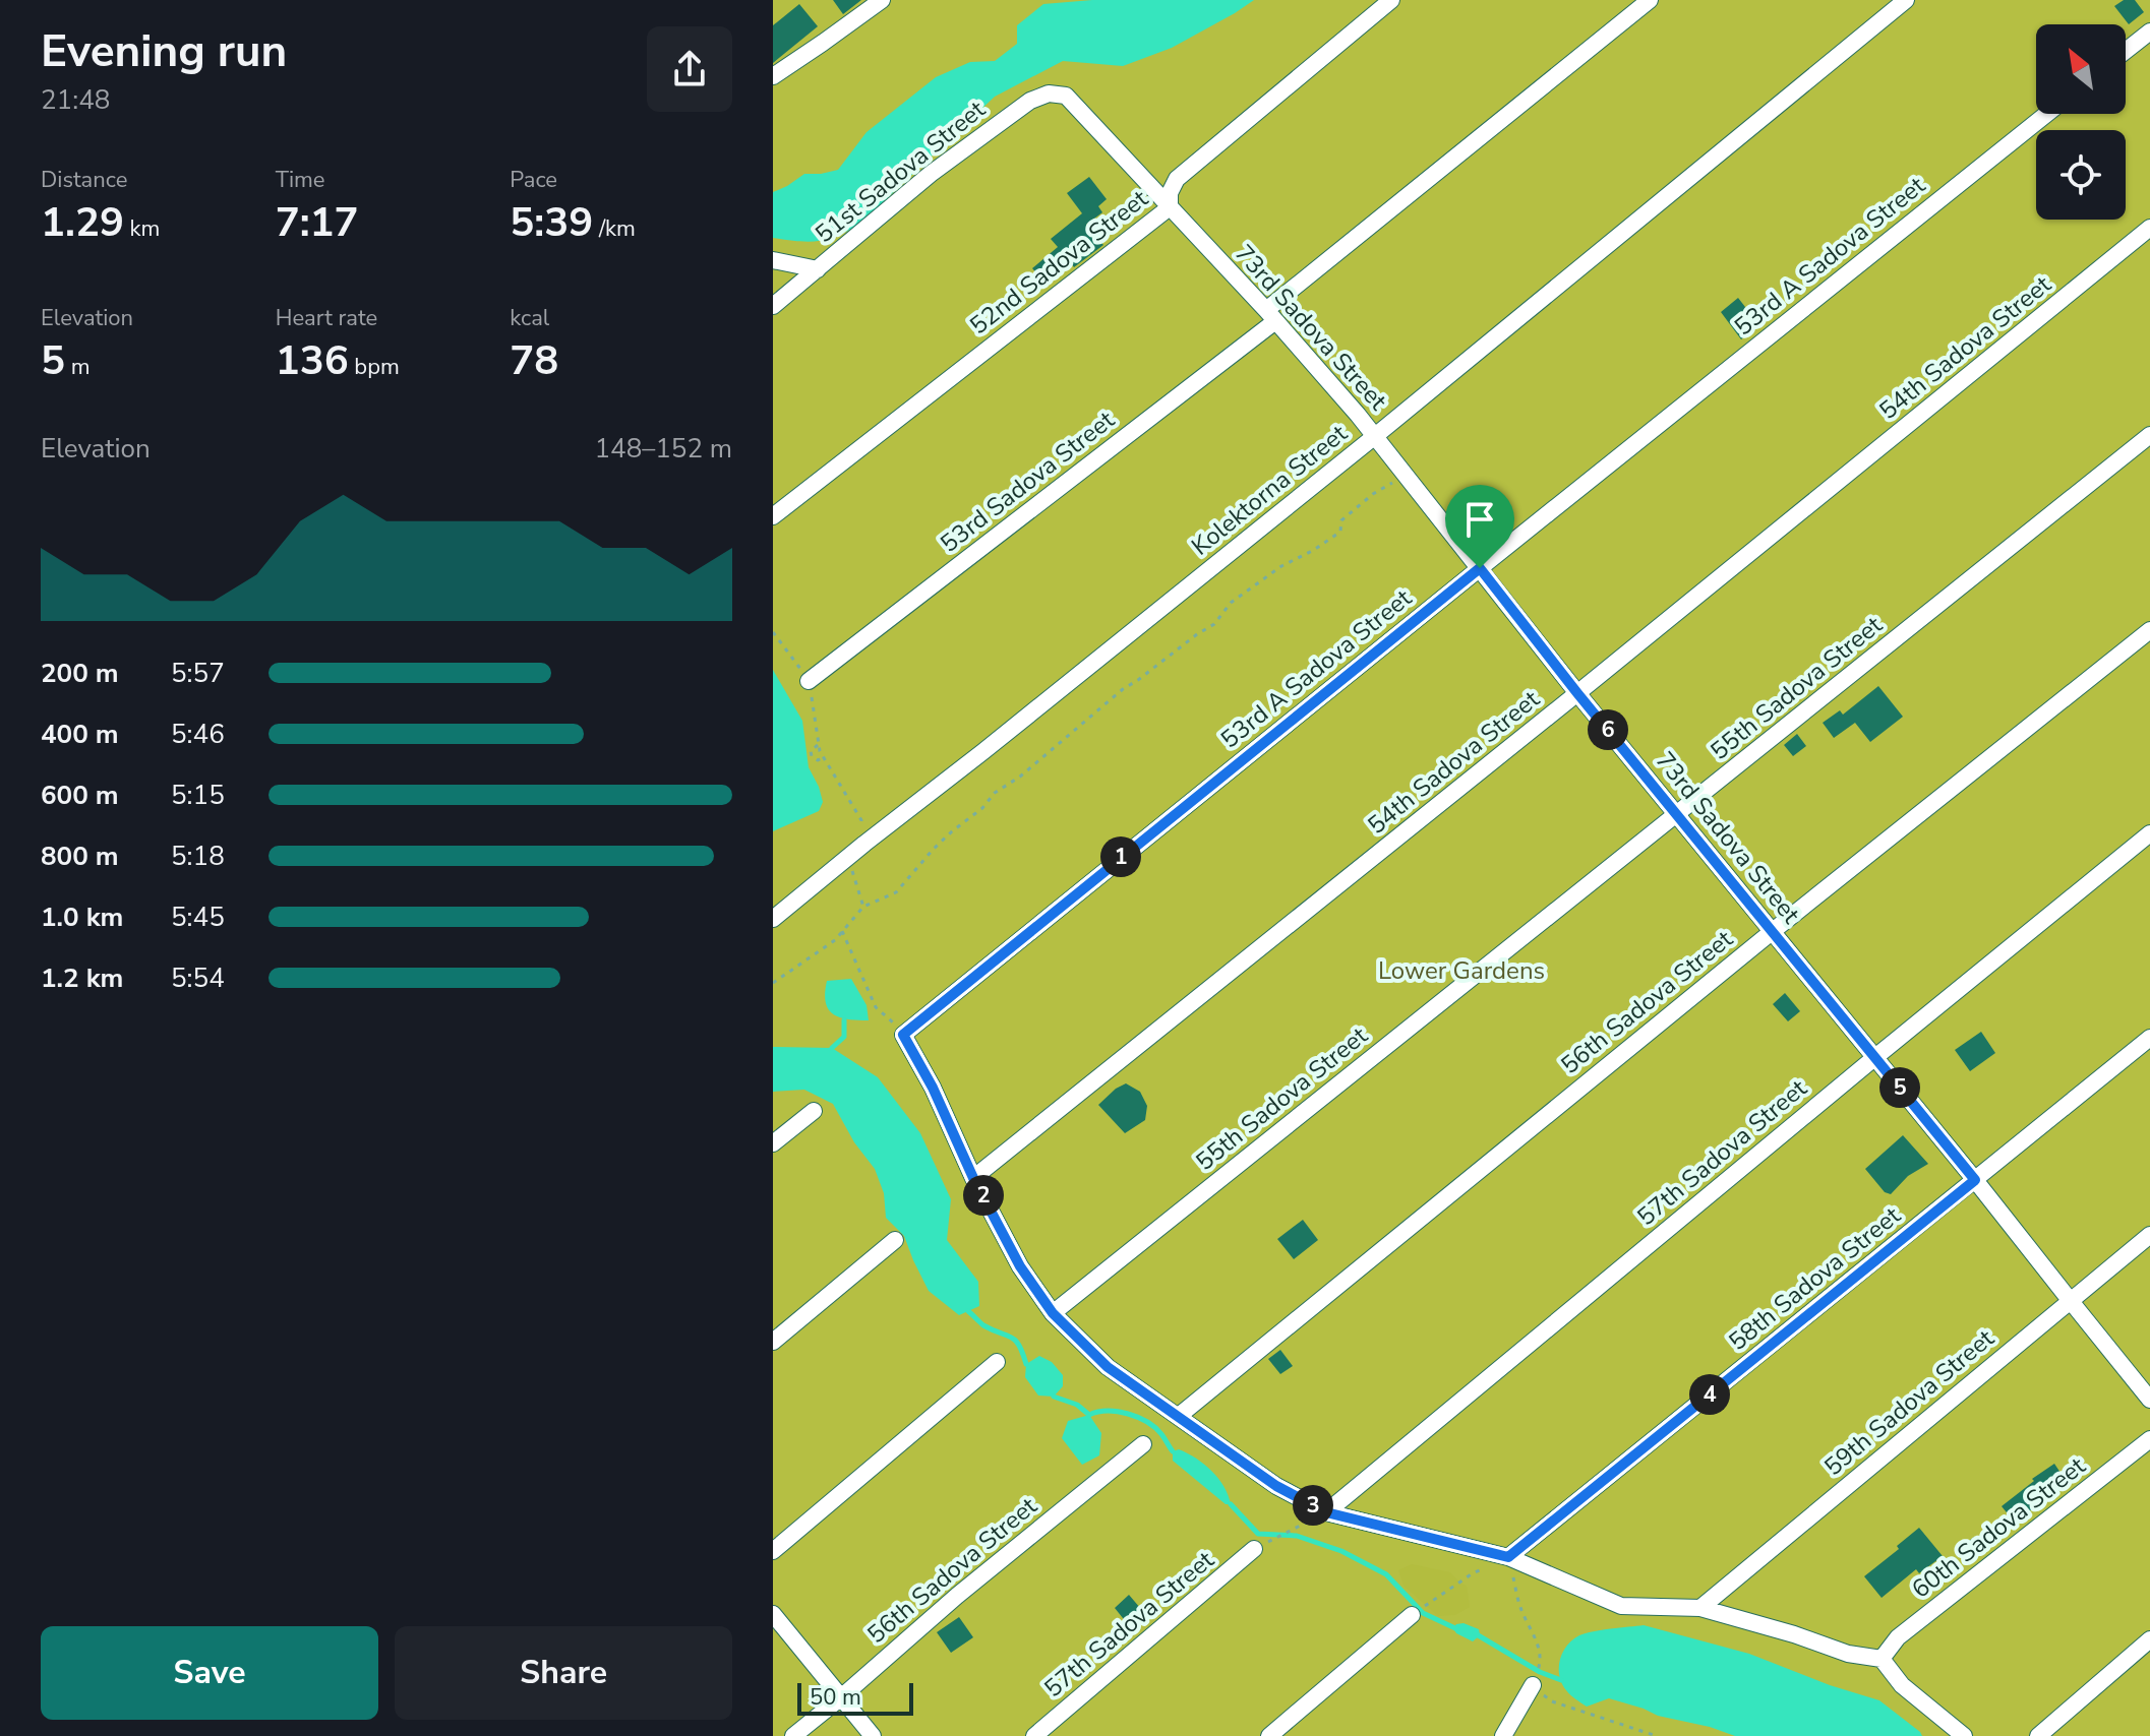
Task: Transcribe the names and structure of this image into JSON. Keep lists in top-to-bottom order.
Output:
{
  "streets": {
    "street": [
      "51st Sadova Street",
      "53rd A Sadova Street",
      "52nd Sadova Street",
      "73rd Sadova Street",
      "54th Sadova Street",
      "53rd Sadova Street",
      "Kolektorna Street",
      "55th Sadova Street",
      "56th Sadova Street",
      "57th Sadova Street",
      "58th Sadova Street",
      "59th Sadova Street",
      "60th Sadova Street"
    ]
  },
  "crossings": [
    ["51st Sadova Street", "73rd Sadova Street"],
    ["53rd A Sadova Street", "73rd Sadova Street"],
    ["52nd Sadova Street", "73rd Sadova Street"],
    ["73rd Sadova Street", "54th Sadova Street"],
    ["73rd Sadova Street", "53rd Sadova Street"],
    ["73rd Sadova Street", "Kolektorna Street"],
    ["73rd Sadova Street", "55th Sadova Street"],
    ["73rd Sadova Street", "56th Sadova Street"],
    ["73rd Sadova Street", "57th Sadova Street"],
    ["73rd Sadova Street", "58th Sadova Street"],
    ["73rd Sadova Street", "59th Sadova Street"]
  ],
  "parks": ["Lower Gardens"],
  "scale_bar": "50 m",
  "north": "top left",
  "page": {
    "heading": ["Evening run", "21:48"],
    "stats": [
      ["Distance", "1.29 km"],
      ["Time", "7:17"],
      ["Pace", "5:39 /km"],
      ["Elevation", "5 m"],
      ["Heart rate", "136 bpm"],
      ["kcal", "78"]
    ],
    "chart": ["Elevation", "148–152 m"],
    "list": [
      {
        "name": "200 m",
        "note": "5:57"
      },
      {
        "name": "400 m",
        "note": "5:46"
      },
      {
        "name": "600 m",
        "note": "5:15"
      },
      {
        "name": "800 m",
        "note": "5:18"
      },
      {
        "name": "1.0 km",
        "note": "5:45"
      },
      {
        "name": "1.2 km",
        "note": "5:54"
      }
    ],
    "pins": [
      "6",
      "1",
      "5",
      "2",
      "4",
      "3"
    ],
    "buttons": ["Save", "Share"],
    "scale": "50 m"
  }
}
